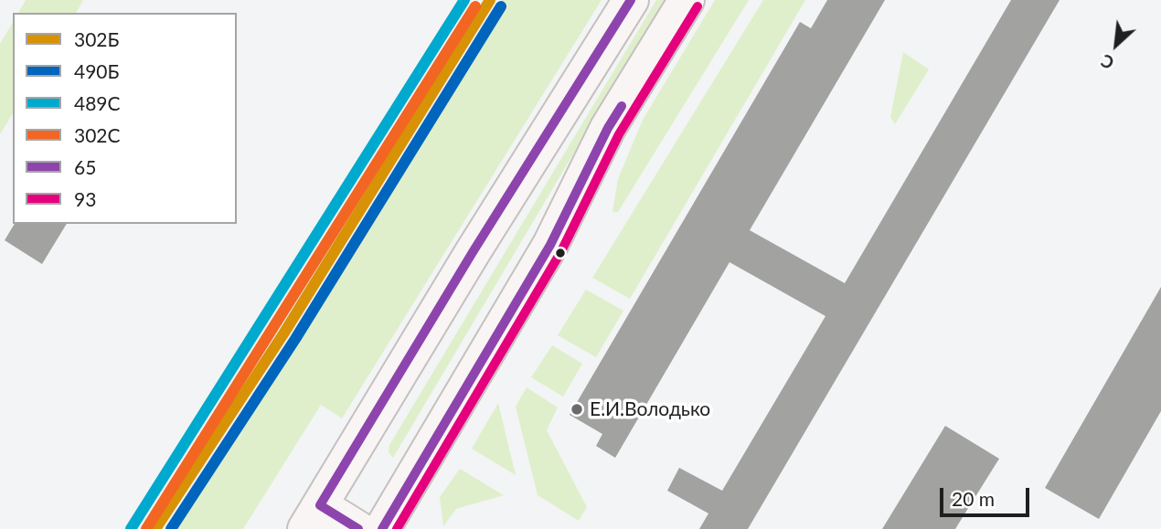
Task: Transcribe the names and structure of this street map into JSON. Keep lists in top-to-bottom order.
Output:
{
  "places": ["Е.И.Володько"],
  "lines": [
    "transit line 302Б",
    "transit line 489С",
    "transit line 65",
    "transit line 490Б",
    "transit line 302С",
    "transit line 93"
  ],
  "legend": [
    "302Б",
    "490Б",
    "489С",
    "302С",
    "65",
    "93"
  ],
  "scale_bar": "20 m",
  "north": "bottom left"
}
